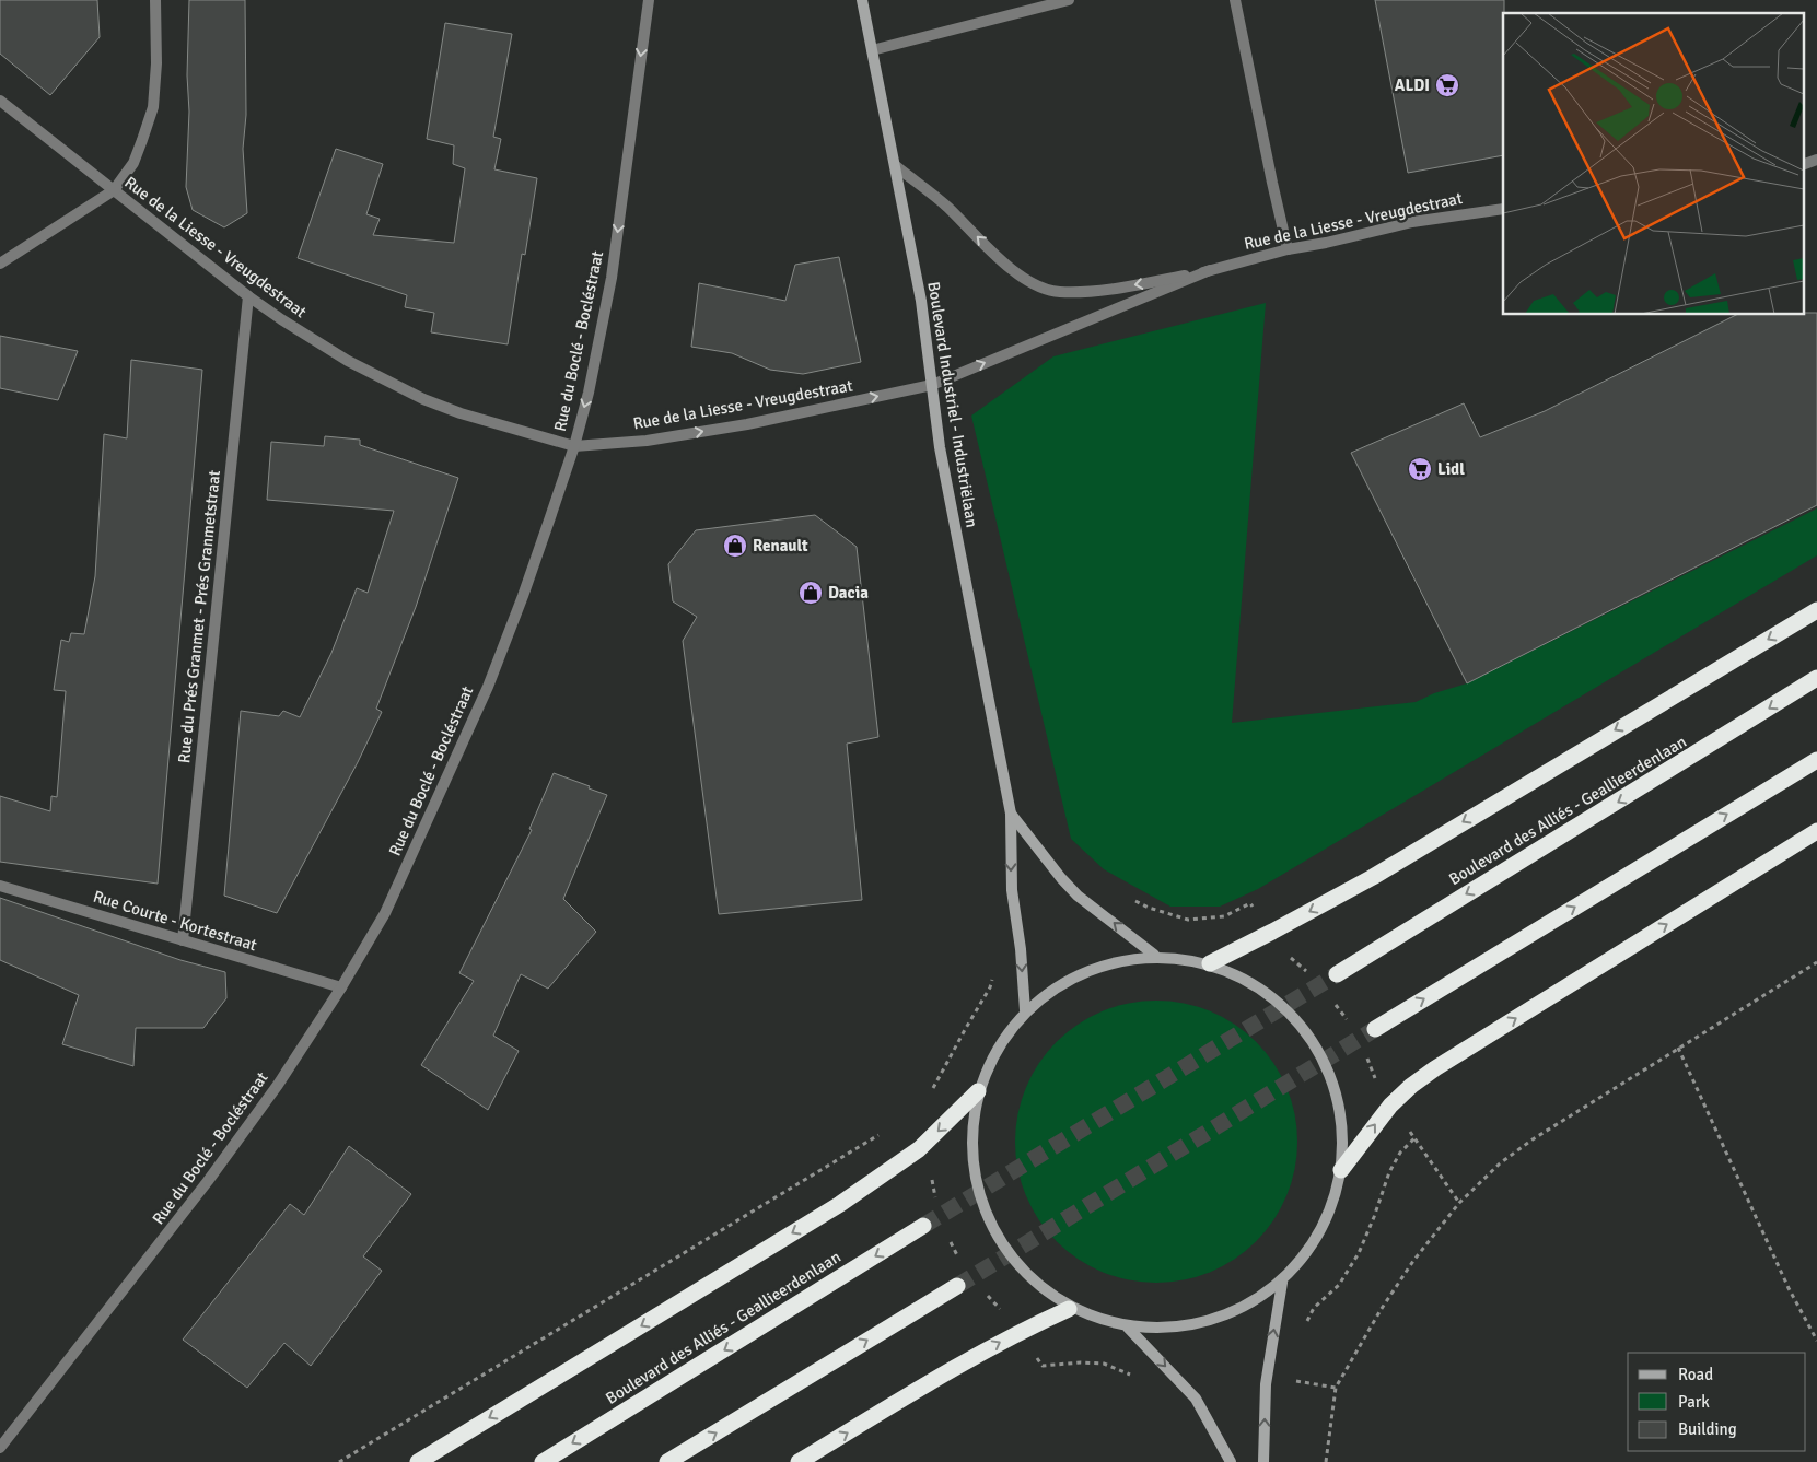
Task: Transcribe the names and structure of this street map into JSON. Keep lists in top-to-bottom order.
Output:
{
  "streets": {
    "highway": ["Boulevard des Alliés - Geallieerdenlaan"],
    "main road": ["Boulevard Industriel - Industriëlaan"],
    "street": [
      "Rue de la Liesse - Vreugdestraat",
      "Rue du Boclé - Bocléstraat",
      "Rue du Prés Granmet - Prés Granmetstraat",
      "Rue Courte - Kortestraat"
    ]
  },
  "crossings": [
    ["Rue de la Liesse - Vreugdestraat", "Rue du Boclé - Bocléstraat"],
    ["Rue de la Liesse - Vreugdestraat", "Boulevard Industriel - Industriëlaan"],
    ["Rue de la Liesse - Vreugdestraat", "Rue du Prés Granmet - Prés Granmetstraat"],
    ["Rue du Boclé - Bocléstraat", "Rue Courte - Kortestraat"],
    ["Rue du Prés Granmet - Prés Granmetstraat", "Rue Courte - Kortestraat"]
  ],
  "places": {
    "supermarket": ["ALDI", "Lidl"],
    "shop": ["Renault", "Dacia"]
  },
  "legend": ["Road", "Park", "Building"]
}
